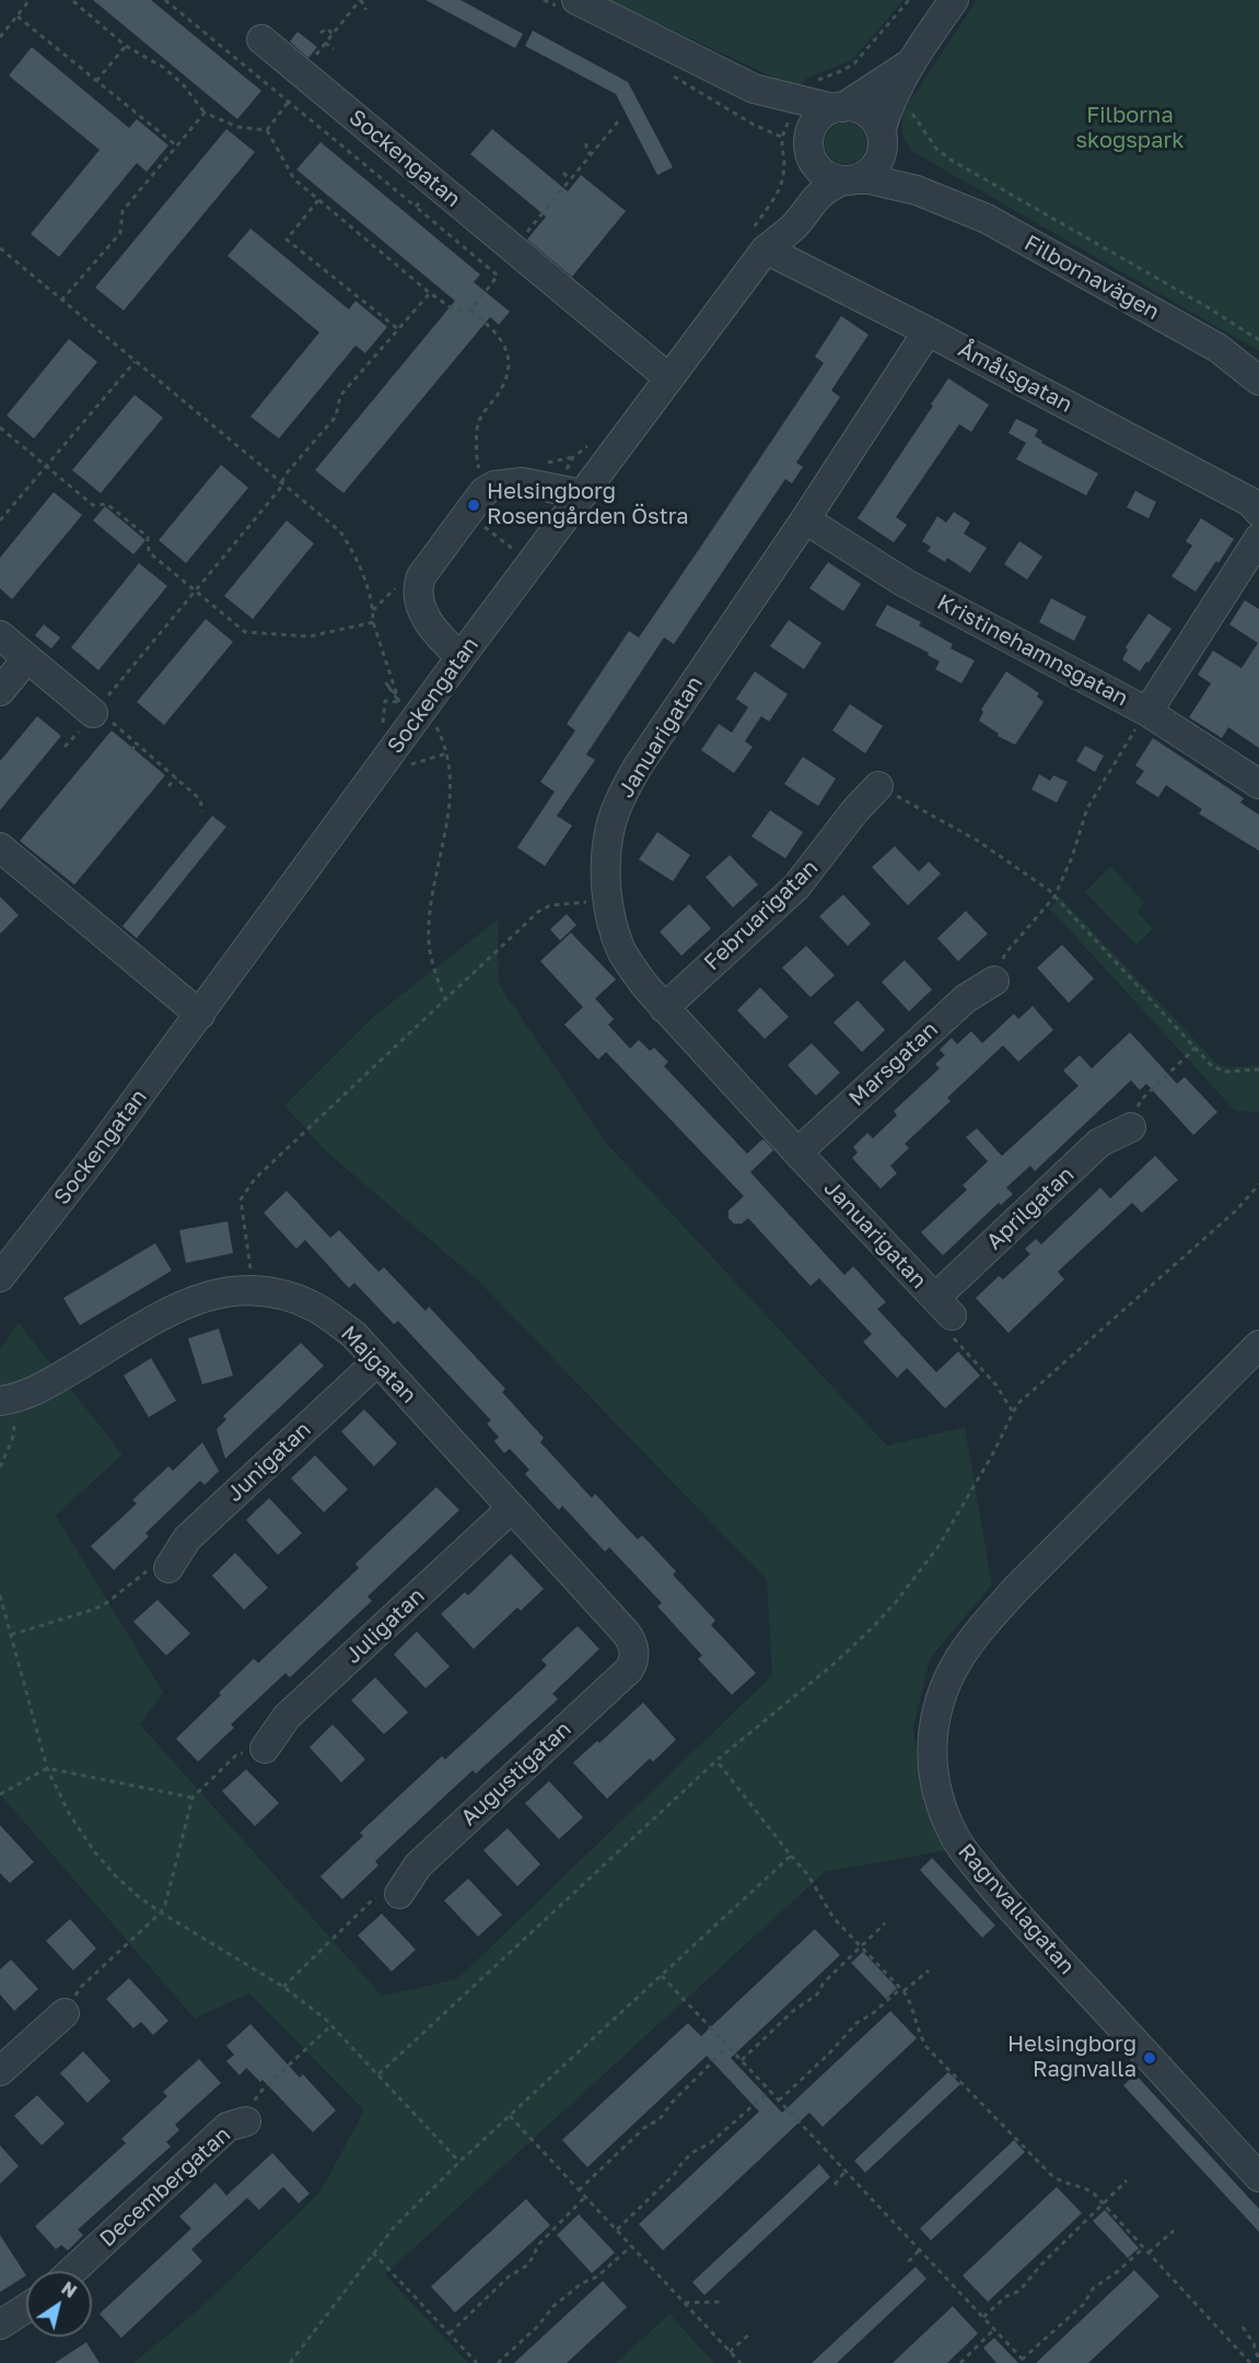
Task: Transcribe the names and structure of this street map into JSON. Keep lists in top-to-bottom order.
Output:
{
  "streets": {
    "street": [
      "Sockengatan",
      "Filbornavägen",
      "Åmålsgatan",
      "Kristinehamnsgatan",
      "Januarigatan",
      "Februarigatan",
      "Marsgatan",
      "Aprilgatan",
      "Majgatan",
      "Junigatan",
      "Juligatan",
      "Augustigatan",
      "Ragnvallagatan",
      "Decembergatan"
    ]
  },
  "crossings": [
    ["Sockengatan", "Filbornavägen"],
    ["Sockengatan", "Åmålsgatan"],
    ["Åmålsgatan", "Januarigatan"],
    ["Kristinehamnsgatan", "Januarigatan"],
    ["Januarigatan", "Februarigatan"],
    ["Januarigatan", "Marsgatan"],
    ["Januarigatan", "Aprilgatan"],
    ["Majgatan", "Junigatan"],
    ["Majgatan", "Juligatan"],
    ["Majgatan", "Augustigatan"]
  ],
  "parks": ["Filborna skogspark"],
  "places": ["Helsingborg Rosengården Östra", "Helsingborg Ragnvalla"],
  "north": "top right"
}
